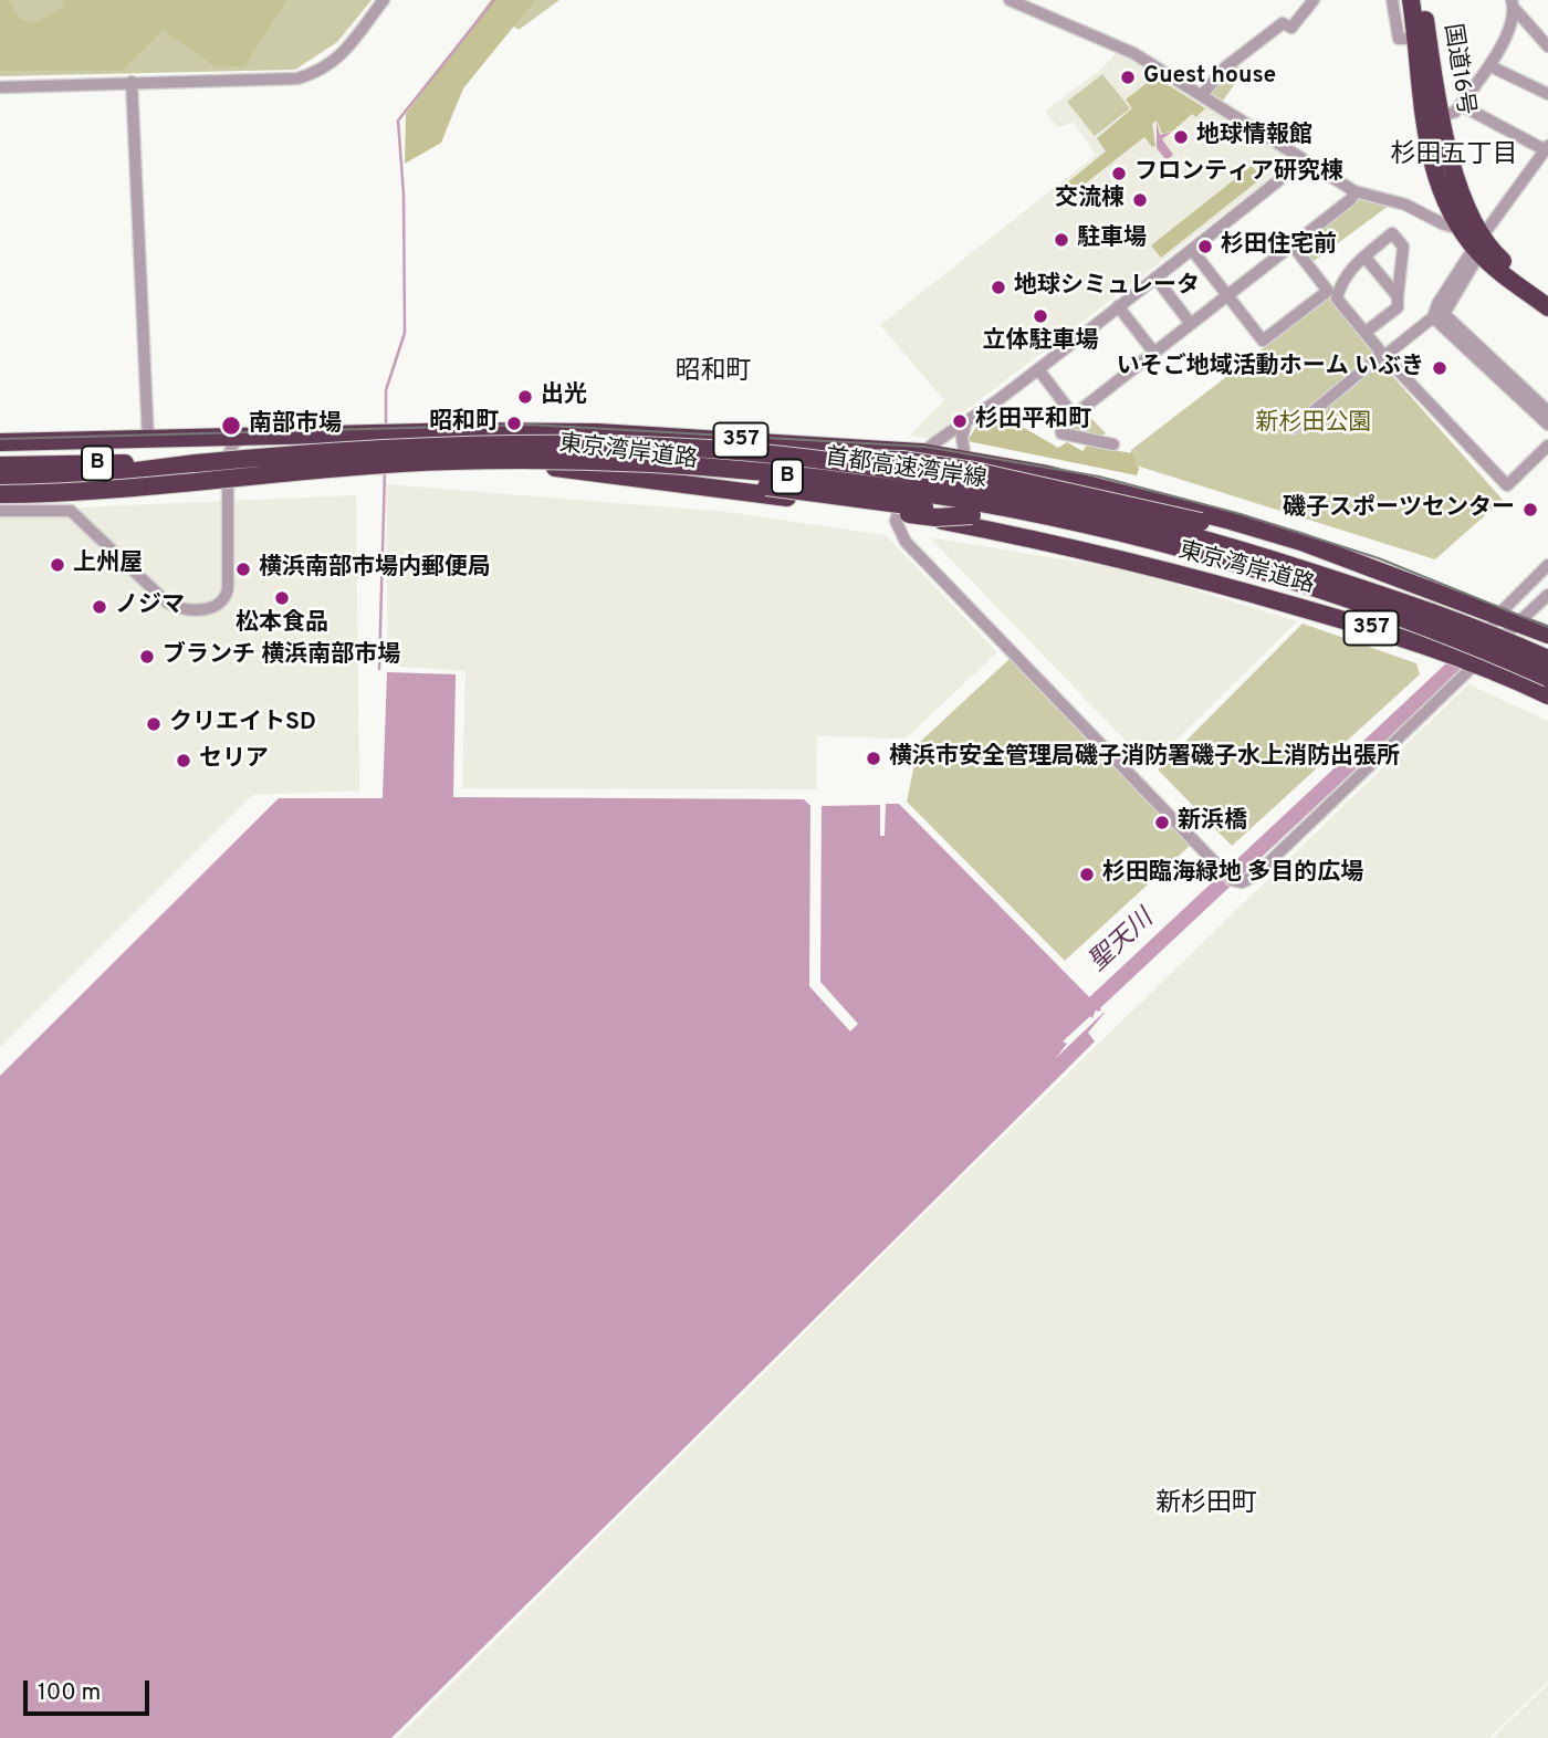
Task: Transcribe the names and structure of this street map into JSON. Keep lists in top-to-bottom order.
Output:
{
  "streets": {
    "highway": [
      "国道16号",
      "357",
      "東京湾岸道路",
      "B",
      "首都高速湾岸線"
    ]
  },
  "crossings": [
    ["357", "東京湾岸道路"],
    ["357", "首都高速湾岸線"],
    ["東京湾岸道路", "B"],
    ["東京湾岸道路", "首都高速湾岸線"],
    ["B", "首都高速湾岸線"]
  ],
  "districts": ["杉田五丁目", "昭和町", "新杉田町"],
  "water": ["聖天川"],
  "parks": ["新杉田公園"],
  "places": [
    "Guest house",
    "地球情報館",
    "フロンティア研究棟",
    "交流棟",
    "駐車場",
    "杉田住宅前",
    "地球シミュレータ",
    "立体駐車場",
    "いそご地域活動ホーム いぶき",
    "出光",
    "杉田平和町",
    "昭和町",
    "南部市場",
    "磯子スポーツセンター",
    "上州屋",
    "横浜南部市場内郵便局",
    "松本食品",
    "ノジマ",
    "ブランチ 横浜南部市場",
    "クリエイトSD",
    "横浜市安全管理局磯子消防署磯子水上消防出張所",
    "セリア",
    "新浜橋",
    "杉田臨海緑地 多目的広場"
  ],
  "scale_bar": "100 m"
}
